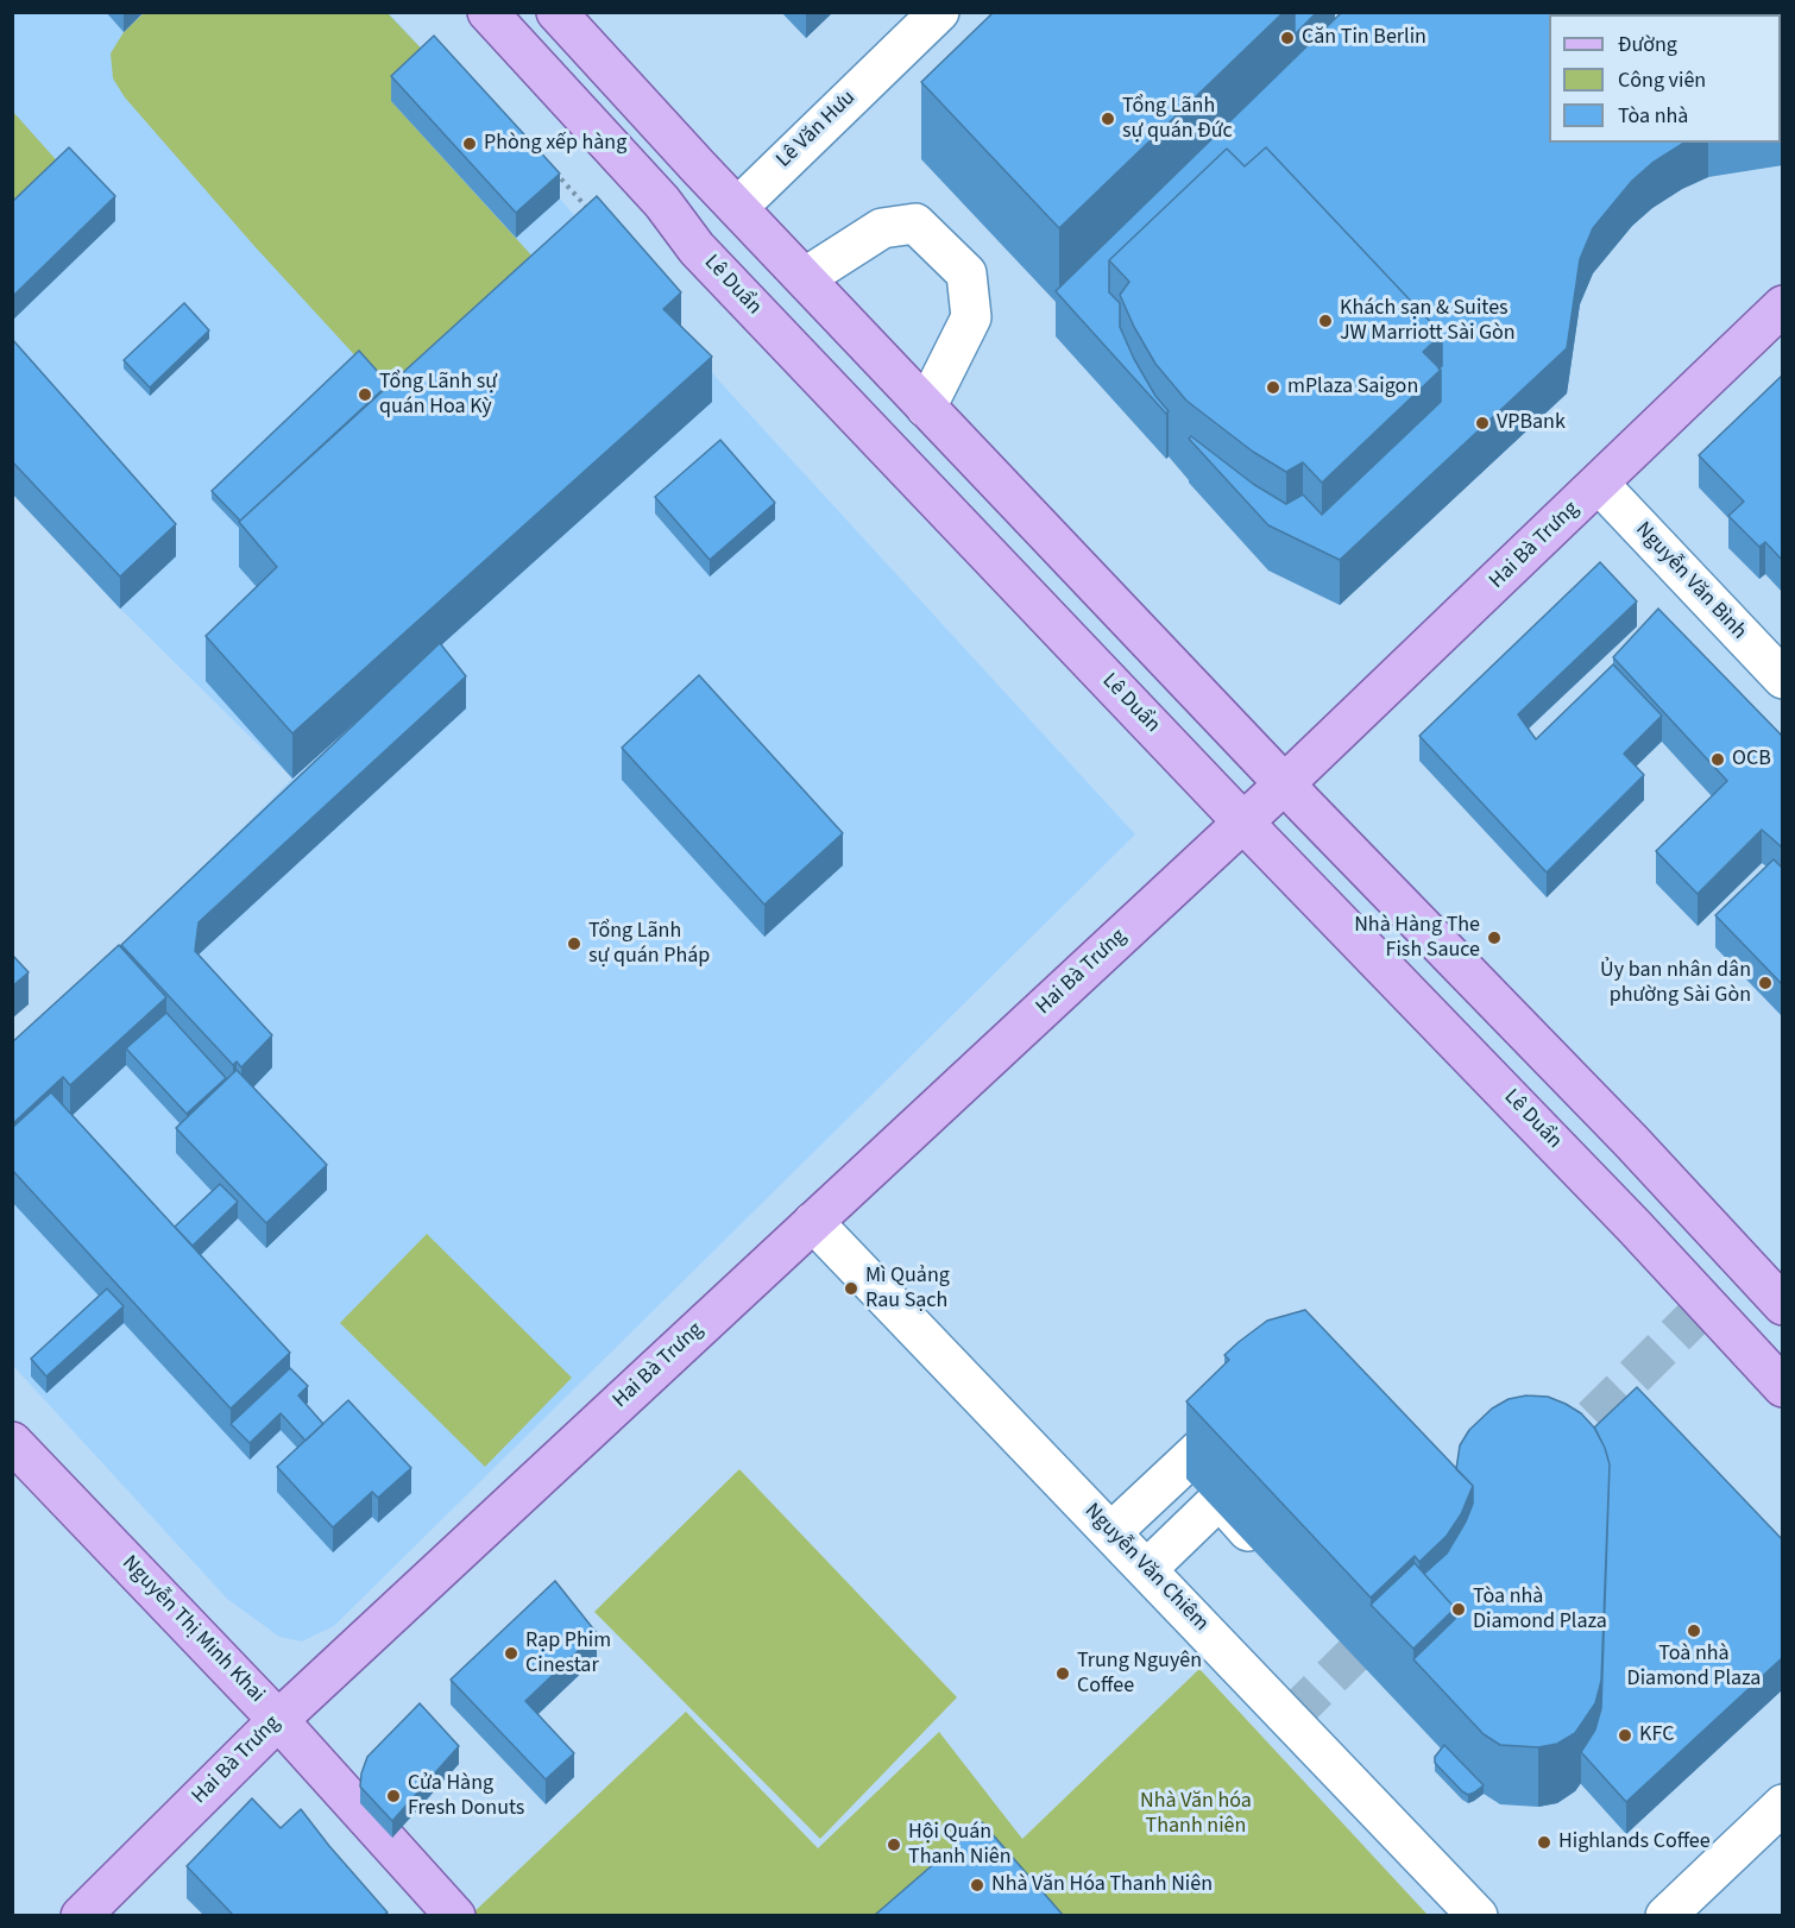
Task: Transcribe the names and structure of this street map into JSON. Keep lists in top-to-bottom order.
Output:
{
  "streets": {
    "main road": [
      "Lê Văn Hưu",
      "Lê Duẩn",
      "Hai Bà Trưng",
      "Nguyễn Thị Minh Khai"
    ],
    "street": ["Nguyễn Văn Bình", "Nguyễn Văn Chiêm"]
  },
  "crossings": [
    ["Lê Văn Hưu", "Lê Duẩn"],
    ["Lê Duẩn", "Hai Bà Trưng"],
    ["Hai Bà Trưng", "Nguyễn Văn Bình"],
    ["Hai Bà Trưng", "Nguyễn Văn Chiêm"],
    ["Hai Bà Trưng", "Nguyễn Thị Minh Khai"]
  ],
  "parks": ["Nhà Văn hóa Thanh niên"],
  "places": [
    "Căn Tin Berlin",
    "Tổng Lãnh sự quán Đức",
    "Phòng xếp hàng",
    "Khách sạn & Suites JW Marriott Sài Gòn",
    "mPlaza Saigon",
    "Tổng Lãnh sự quán Hoa Kỳ",
    "VPBank",
    "OCB",
    "Nhà Hàng The Fish Sauce",
    "Tổng Lãnh sự quán Pháp",
    "Ủy ban nhân dân phường Sài Gòn",
    "Mì Quảng Rau Sạch",
    "Tòa nhà Diamond Plaza",
    "Toà nhà Diamond Plaza",
    "Rạp Phim Cinestar",
    "Trung Nguyên Coffee",
    "KFC",
    "Cửa Hàng Fresh Donuts",
    "Highlands Coffee",
    "Hội Quán Thanh Niên",
    "Nhà Văn Hóa Thanh Niên"
  ],
  "legend": ["Đường", "Công viên", "Tòa nhà"]
}
